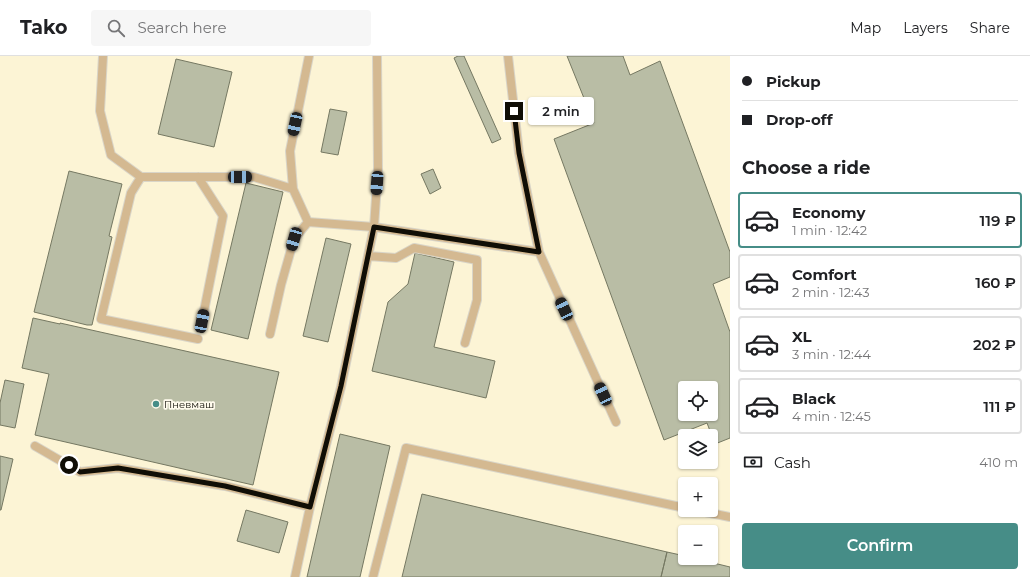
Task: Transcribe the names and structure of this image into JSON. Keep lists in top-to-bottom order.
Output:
{
  "places": ["Пневмаш"],
  "page": {
    "header": "Tako",
    "search": "Search here",
    "nav": ["Map", "Layers", "Share"],
    "banner": ["Pickup", "Drop-off"],
    "bubble": "2 min",
    "heading": "Choose a ride",
    "list": [
      {
        "name": "Economy",
        "note": "1 min · 12:42",
        "value": "119 ₽"
      },
      {
        "name": "Comfort",
        "note": "2 min · 12:43",
        "value": "160 ₽"
      },
      {
        "name": "XL",
        "note": "3 min · 12:44",
        "value": "202 ₽"
      },
      {
        "name": "Black",
        "note": "4 min · 12:45",
        "value": "111 ₽"
      }
    ],
    "map_buttons": ["+", "−"],
    "pay": ["Cash", "410 m"],
    "buttons": "Confirm"
  }
}
